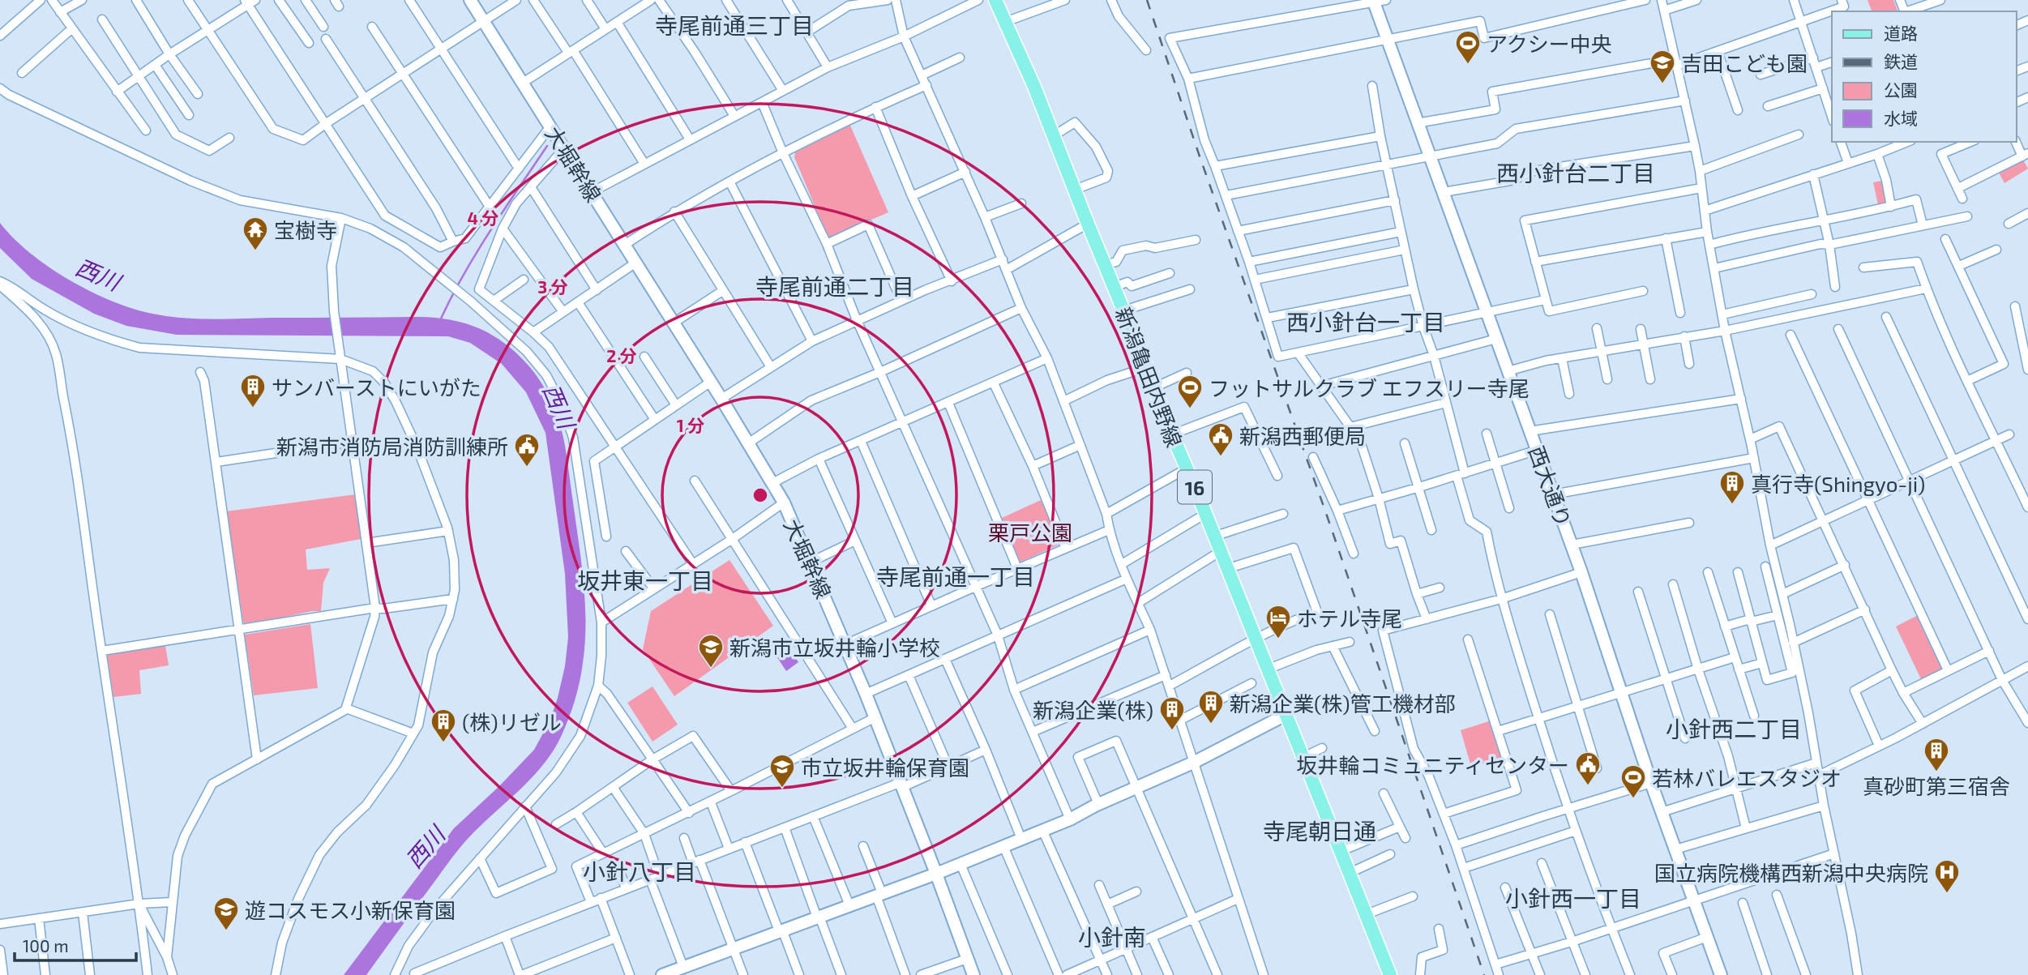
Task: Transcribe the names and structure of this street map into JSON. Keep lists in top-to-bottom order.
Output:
{
  "streets": {
    "main road": ["新潟亀田内野線", "16"],
    "street": ["大堀幹線", "西大通り"]
  },
  "districts": [
    "寺尾前通三丁目",
    "西小針台二丁目",
    "寺尾前通二丁目",
    "西小針台一丁目",
    "寺尾前通一丁目",
    "坂井東一丁目",
    "小針西二丁目",
    "寺尾朝日通",
    "小針八丁目",
    "小針西一丁目",
    "小針南"
  ],
  "water": ["西川"],
  "parks": ["栗戸公園"],
  "places": {
    "sports": ["アクシー中央", "フットサルクラブ エフスリー寺尾", "若林バレエスタジオ"],
    "school or university": [
      "吉田こども園",
      "新潟市立坂井輪小学校",
      "市立坂井輪保育園",
      "遊コスモス小新保育園"
    ],
    "temple": ["宝樹寺"],
    "building": [
      "サンバーストにいがた",
      "真行寺(Shingyo-ji)",
      "新潟企業(株)管工機材部",
      "新潟企業(株)",
      "(株)リゼル",
      "真砂町第三宿舎"
    ],
    "public building": ["新潟西郵便局", "新潟市消防局消防訓練所", "坂井輪コミュニティセンター"],
    "hotel": ["ホテル寺尾"],
    "hospital": ["国立病院機構西新潟中央病院"]
  },
  "legend": [
    "道路",
    "鉄道",
    "公園",
    "水域"
  ],
  "scale_bar": "100 m",
  "rings": [
    "4 分",
    "3 分",
    "2 分",
    "1 分"
  ]
}
